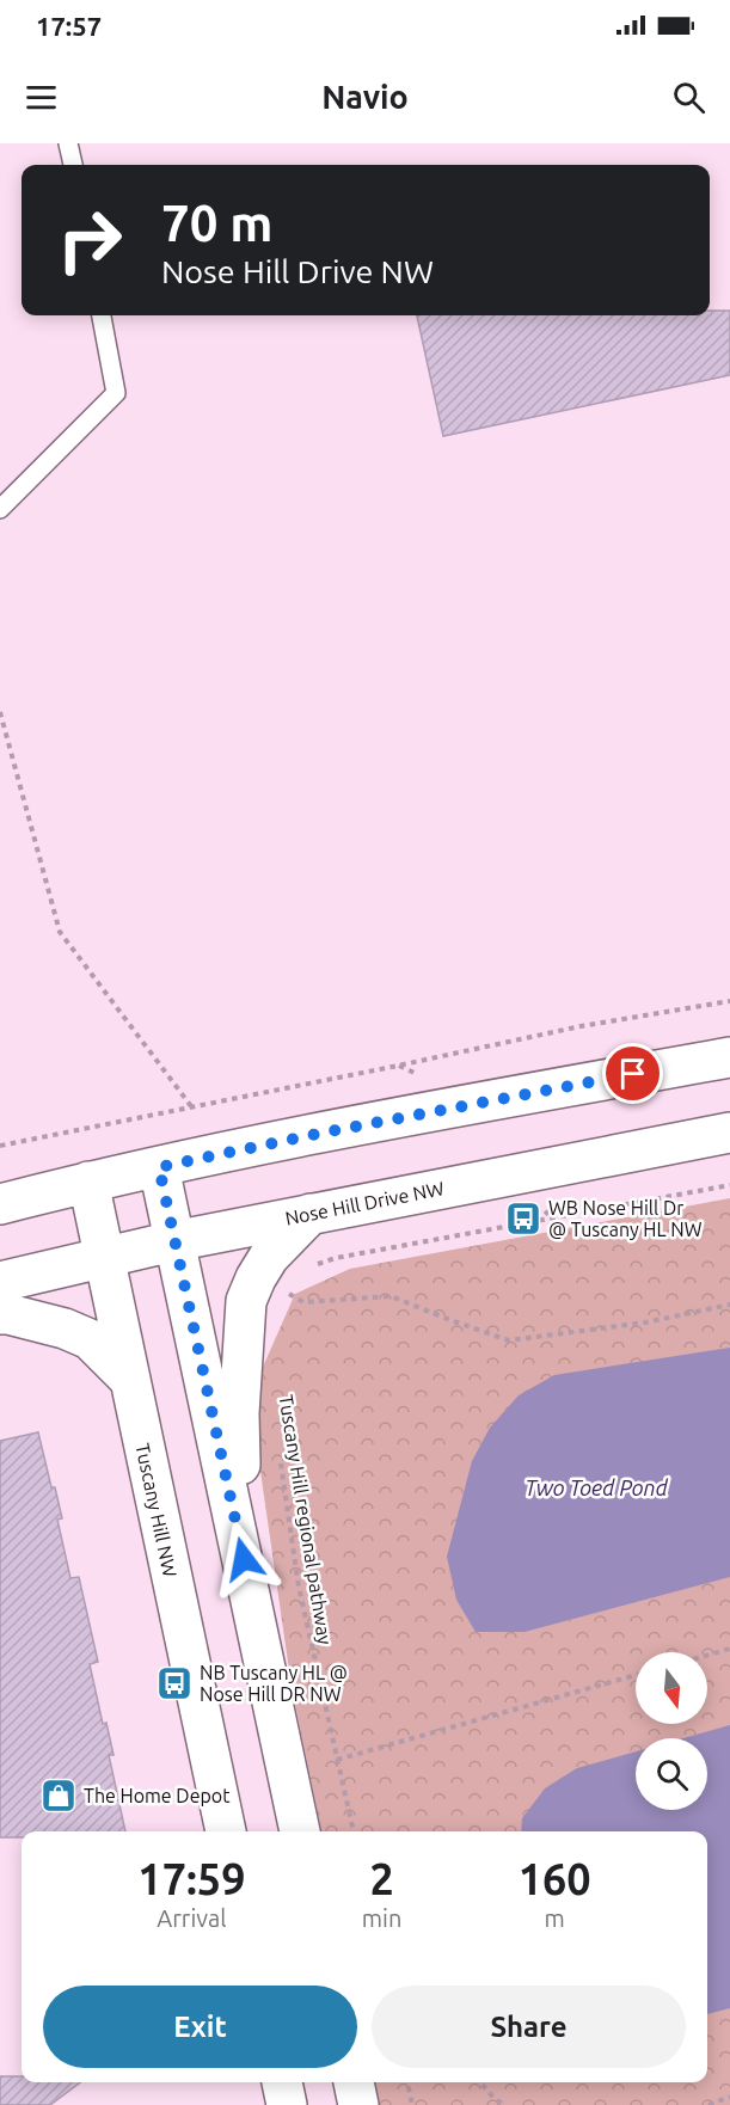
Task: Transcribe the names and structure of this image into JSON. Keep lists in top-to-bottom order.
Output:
{
  "streets": {
    "street": ["Nose Hill Drive NW", "Tuscany Hill NW"],
    "path": ["Tuscany Hill regional pathway"]
  },
  "crossings": [
    ["Nose Hill Drive NW", "Tuscany Hill NW"]
  ],
  "water": ["Two Toed Pond"],
  "places": {
    "bus stop": ["WB Nose Hill Dr @ Tuscany HL NW", "NB Tuscany HL @ Nose Hill DR NW"],
    "shop": ["The Home Depot"]
  },
  "north": "bottom",
  "page": {
    "status": "17:57",
    "header": "Navio",
    "turn": ["70 m", "Nose Hill Drive NW"],
    "eta": [
      "17:59",
      "Arrival",
      "2",
      "min",
      "160",
      "m"
    ],
    "buttons": ["Exit", "Share"]
  }
}
